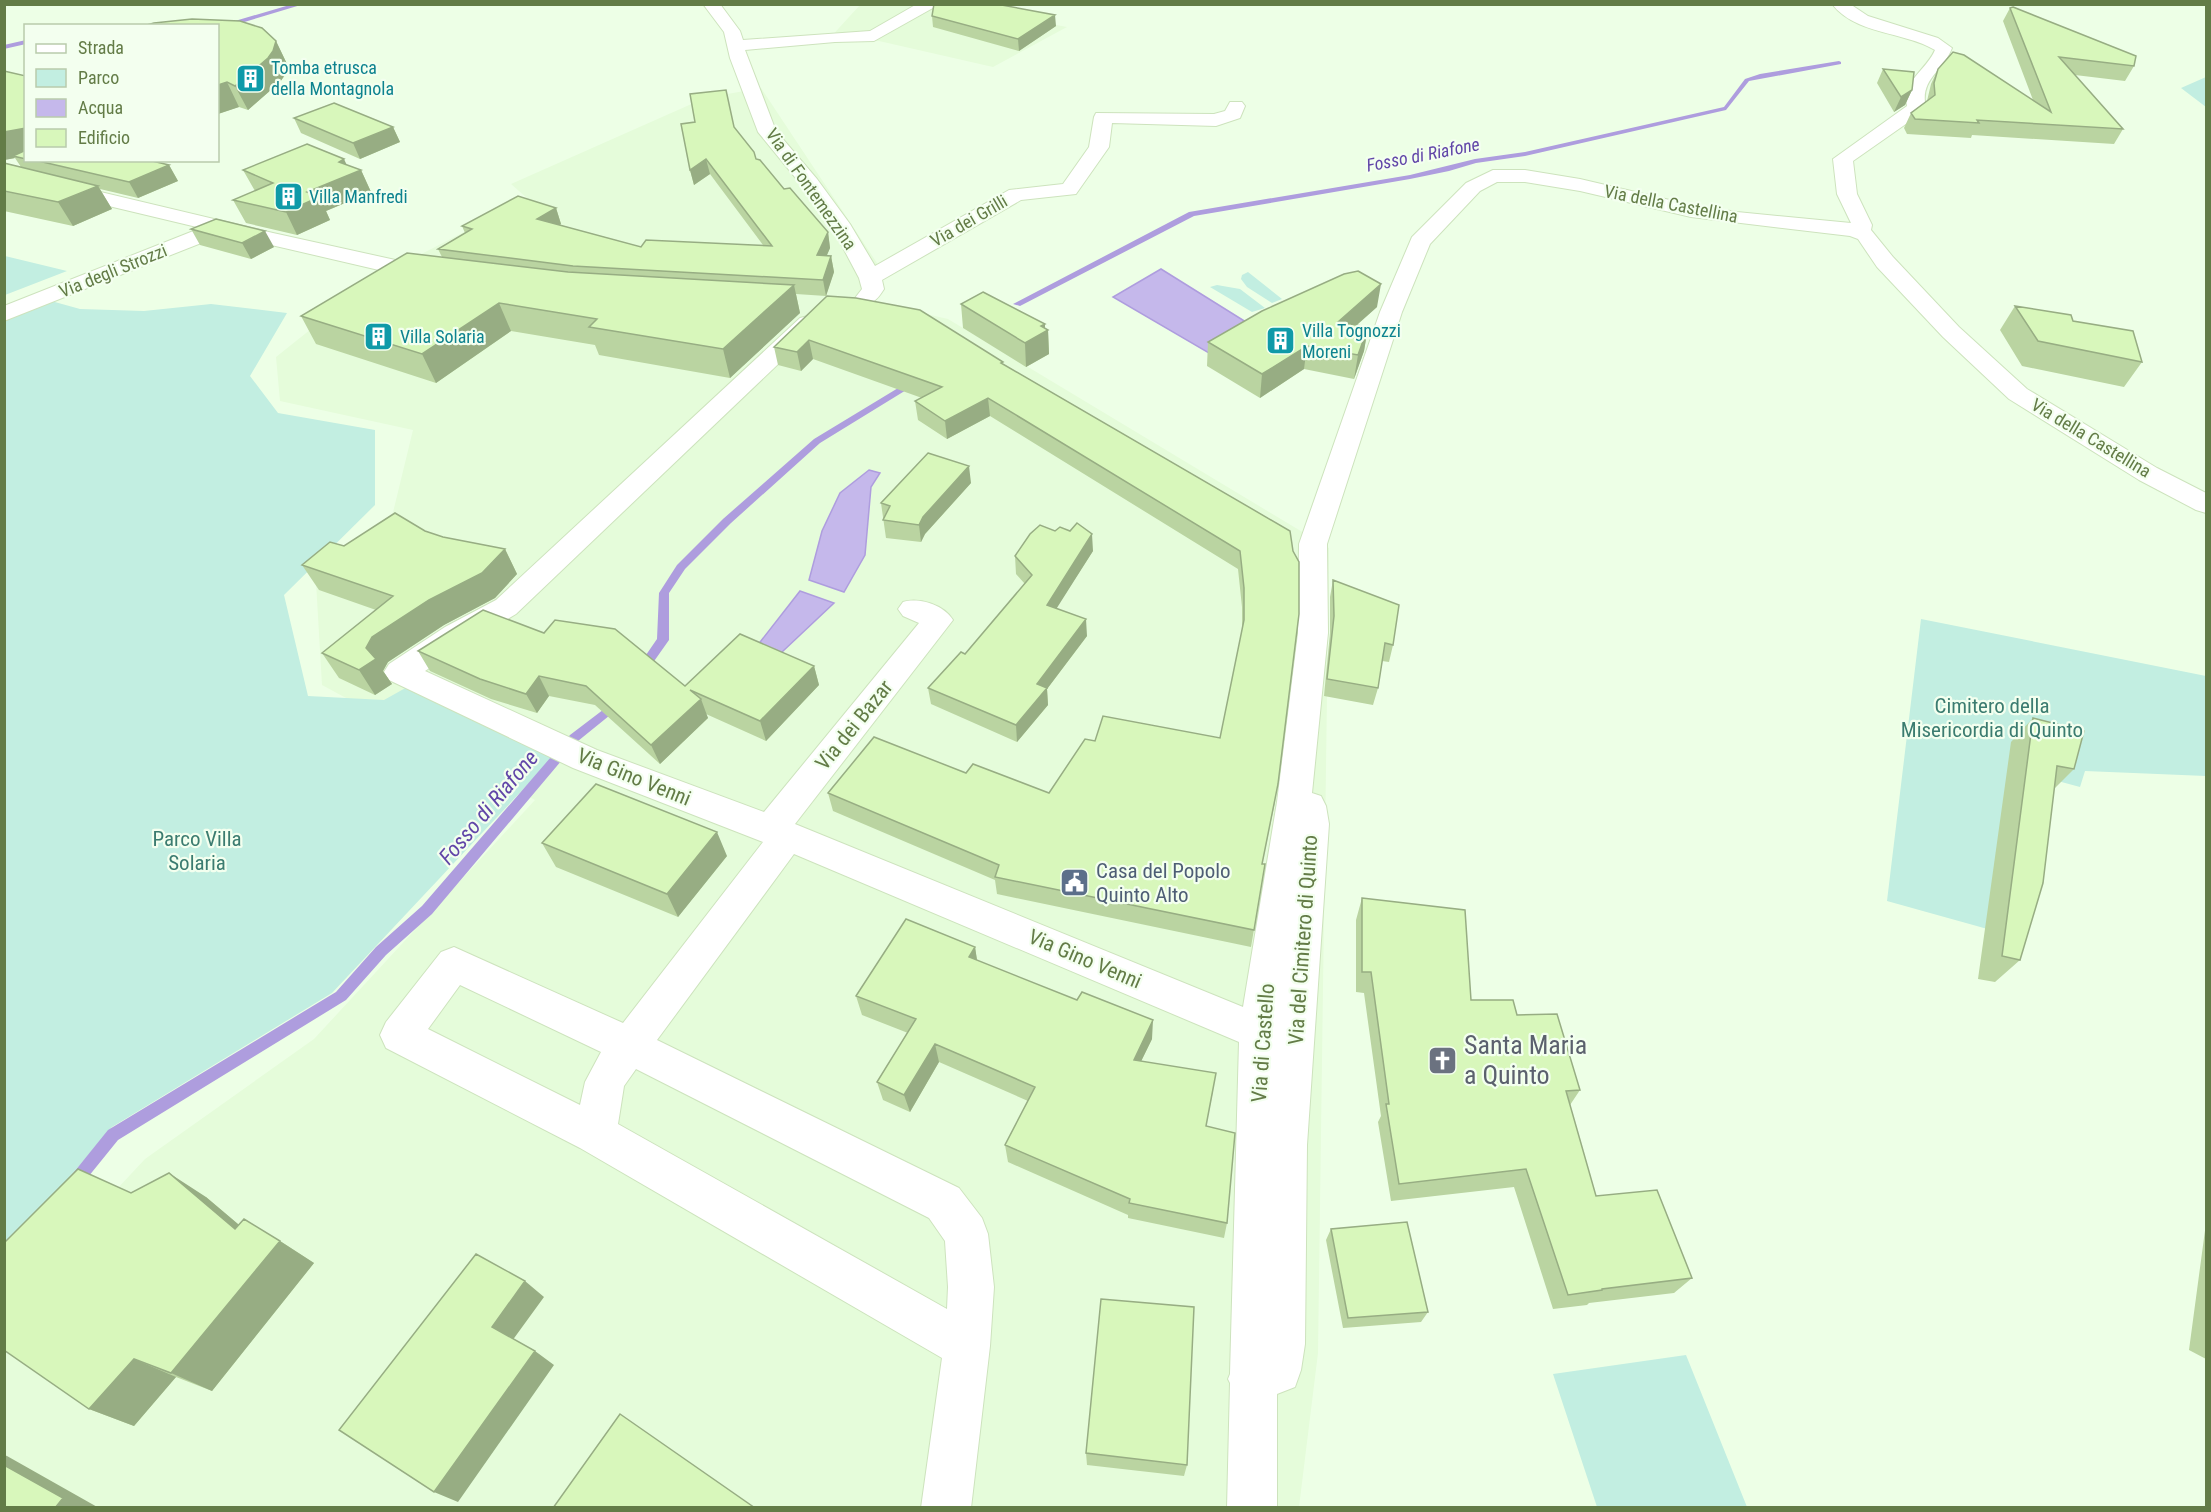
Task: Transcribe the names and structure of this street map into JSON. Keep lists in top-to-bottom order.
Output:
{
  "streets": {
    "street": [
      "Via di Fontemezzina",
      "Via della Castellina",
      "Via dei Grilli",
      "Via degli Strozzi",
      "Via dei Bazar",
      "Via Gino Venni",
      "Via del Cimitero di Quinto",
      "Via di Castello"
    ]
  },
  "crossings": [
    ["Via di Fontemezzina", "Via dei Grilli"],
    ["Via di Fontemezzina", "Via Gino Venni"],
    ["Via della Castellina", "Via di Castello"],
    ["Via dei Grilli", "Via Gino Venni"],
    ["Via dei Bazar", "Via Gino Venni"],
    ["Via Gino Venni", "Via di Castello"],
    ["Via del Cimitero di Quinto", "Via di Castello"]
  ],
  "water": ["Fosso di Riafone"],
  "parks": ["Cimitero della Misericordia di Quinto", "Parco Villa Solaria"],
  "places": {
    "building": [
      "Tomba etrusca della Montagnola",
      "Villa Manfredi",
      "Villa Solaria",
      "Villa Tognozzi Moreni"
    ],
    "public building": ["Casa del Popolo Quinto Alto"],
    "church": ["Santa Maria a Quinto"]
  },
  "legend": [
    "Strada",
    "Parco",
    "Acqua",
    "Edificio"
  ]
}
